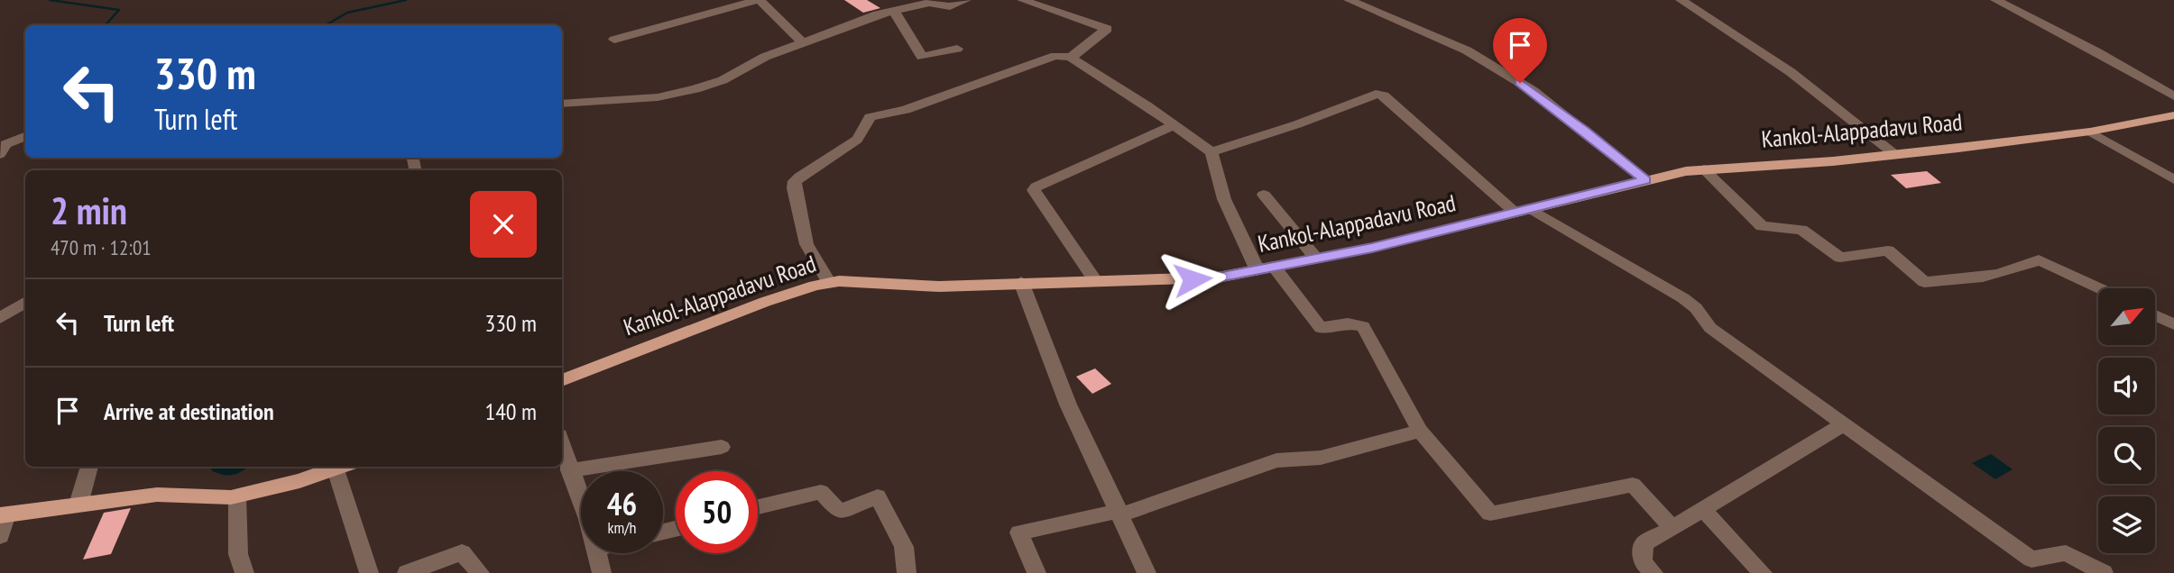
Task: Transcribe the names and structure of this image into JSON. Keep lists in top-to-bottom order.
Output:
{
  "streets": {
    "main road": ["Kankol-Alappadavu Road"]
  },
  "north": "top right",
  "page": {
    "turn": ["330 m", "Turn left"],
    "heading": ["2 min", "470 m · 12:01"],
    "list": [
      {
        "name": "Turn left",
        "value": "330 m"
      },
      {
        "name": "Arrive at destination",
        "value": "140 m"
      }
    ],
    "speed": "46 km/h",
    "limit": "50"
  }
}
